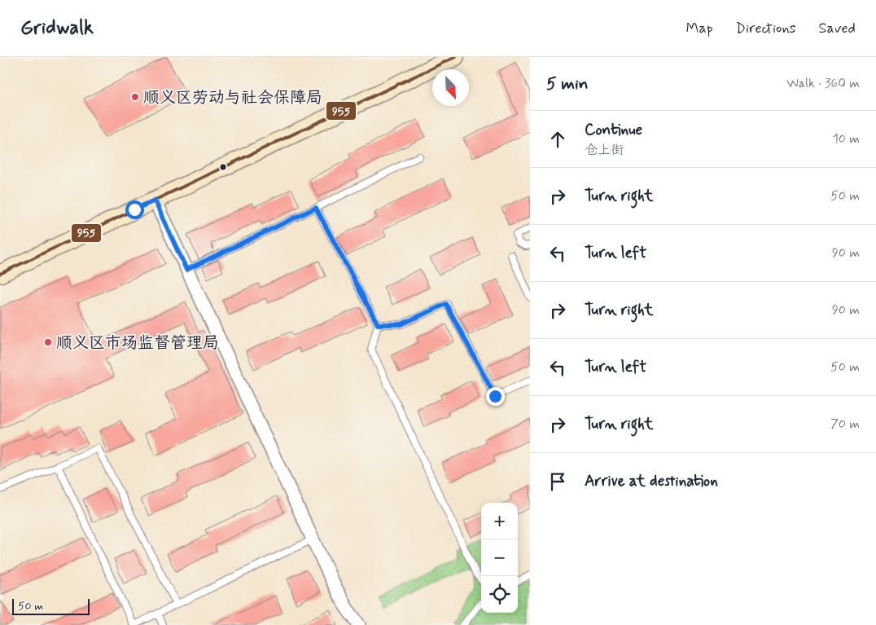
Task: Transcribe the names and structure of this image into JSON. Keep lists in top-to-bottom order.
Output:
{
  "places": ["顺义区劳动与社会保障局", "顺义区市场监督管理局"],
  "lines": ["transit line 955"],
  "scale_bar": "50 m",
  "north": "bottom right",
  "page": {
    "header": "Gridwalk",
    "nav": ["Map", "Directions", "Saved"],
    "heading": ["5 min", "Walk · 360 m"],
    "list": [
      ["Continue", "仓上街", "10 m"],
      ["Turn right", "50 m"],
      ["Turn left", "90 m"],
      ["Turn right", "90 m"],
      ["Turn left", "50 m"],
      ["Turn right", "70 m"],
      "Arrive at destination"
    ],
    "map_buttons": ["+", "−"],
    "scale": "50 m"
  }
}
